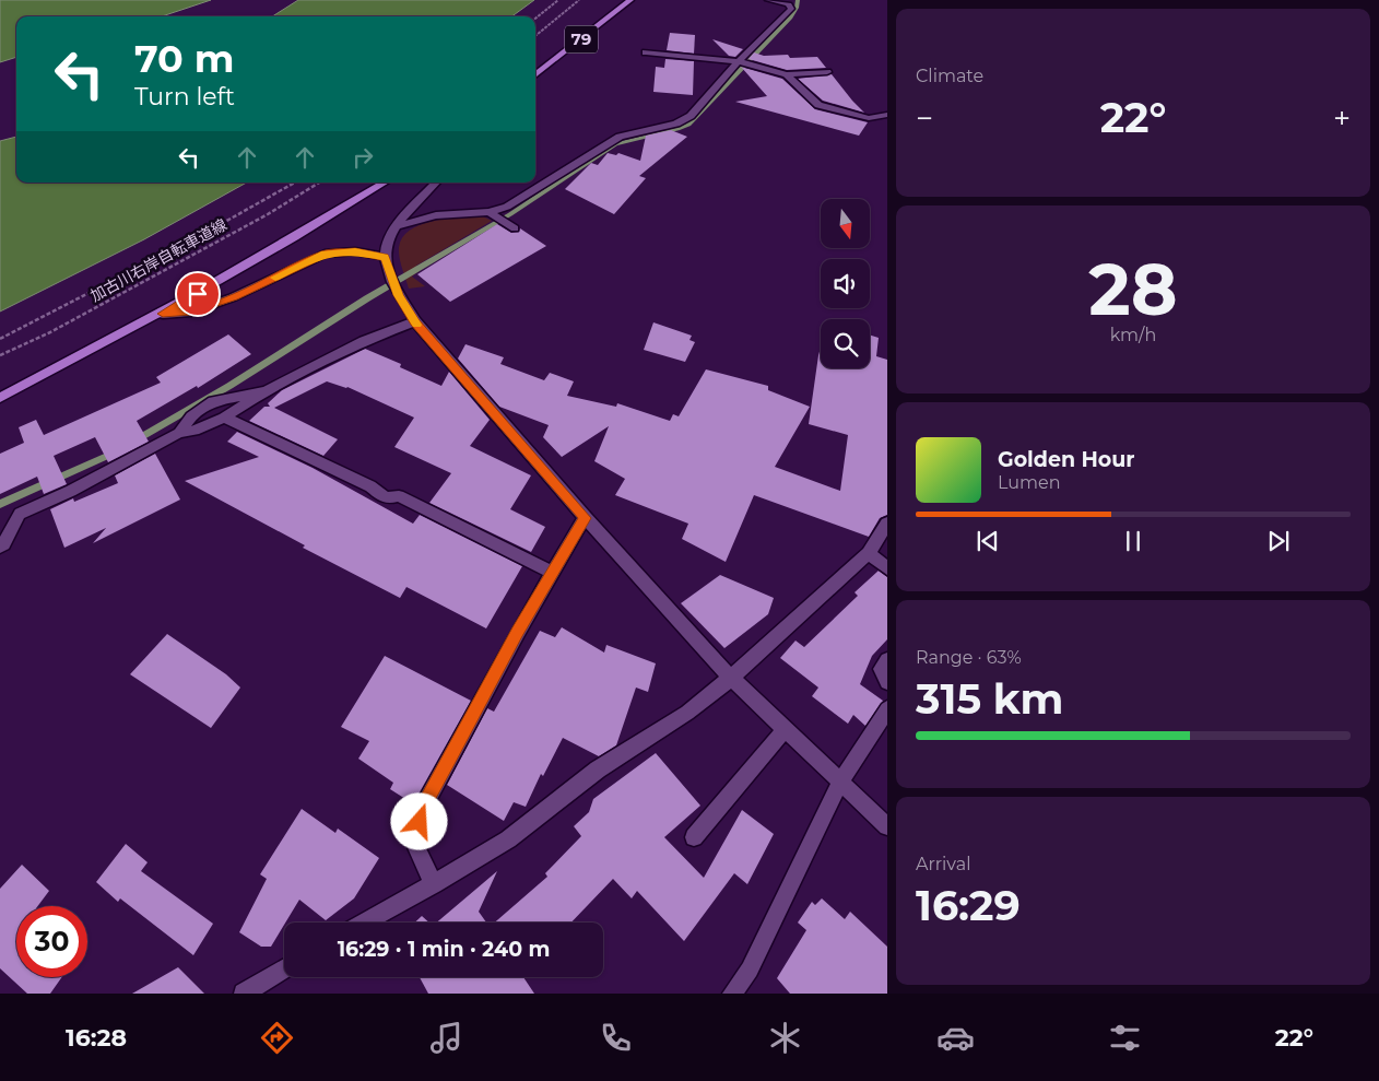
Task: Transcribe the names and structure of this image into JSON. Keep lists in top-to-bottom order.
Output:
{
  "streets": {
    "main road": ["79"],
    "path": ["加古川右岸自転車道線"]
  },
  "north": "bottom",
  "page": {
    "tile": [
      "Climate",
      ["28", "km/h"],
      ["Range · 63%", "315 km"],
      ["Arrival", "16:29"]
    ],
    "turn": ["70 m", "Turn left"],
    "heat": ["−", "22°", "+"],
    "song": ["Golden Hour", "Lumen"],
    "limit": "30",
    "trip": "16:29 · 1 min · 240 m",
    "tabs": ["16:28", "22°"]
  }
}
